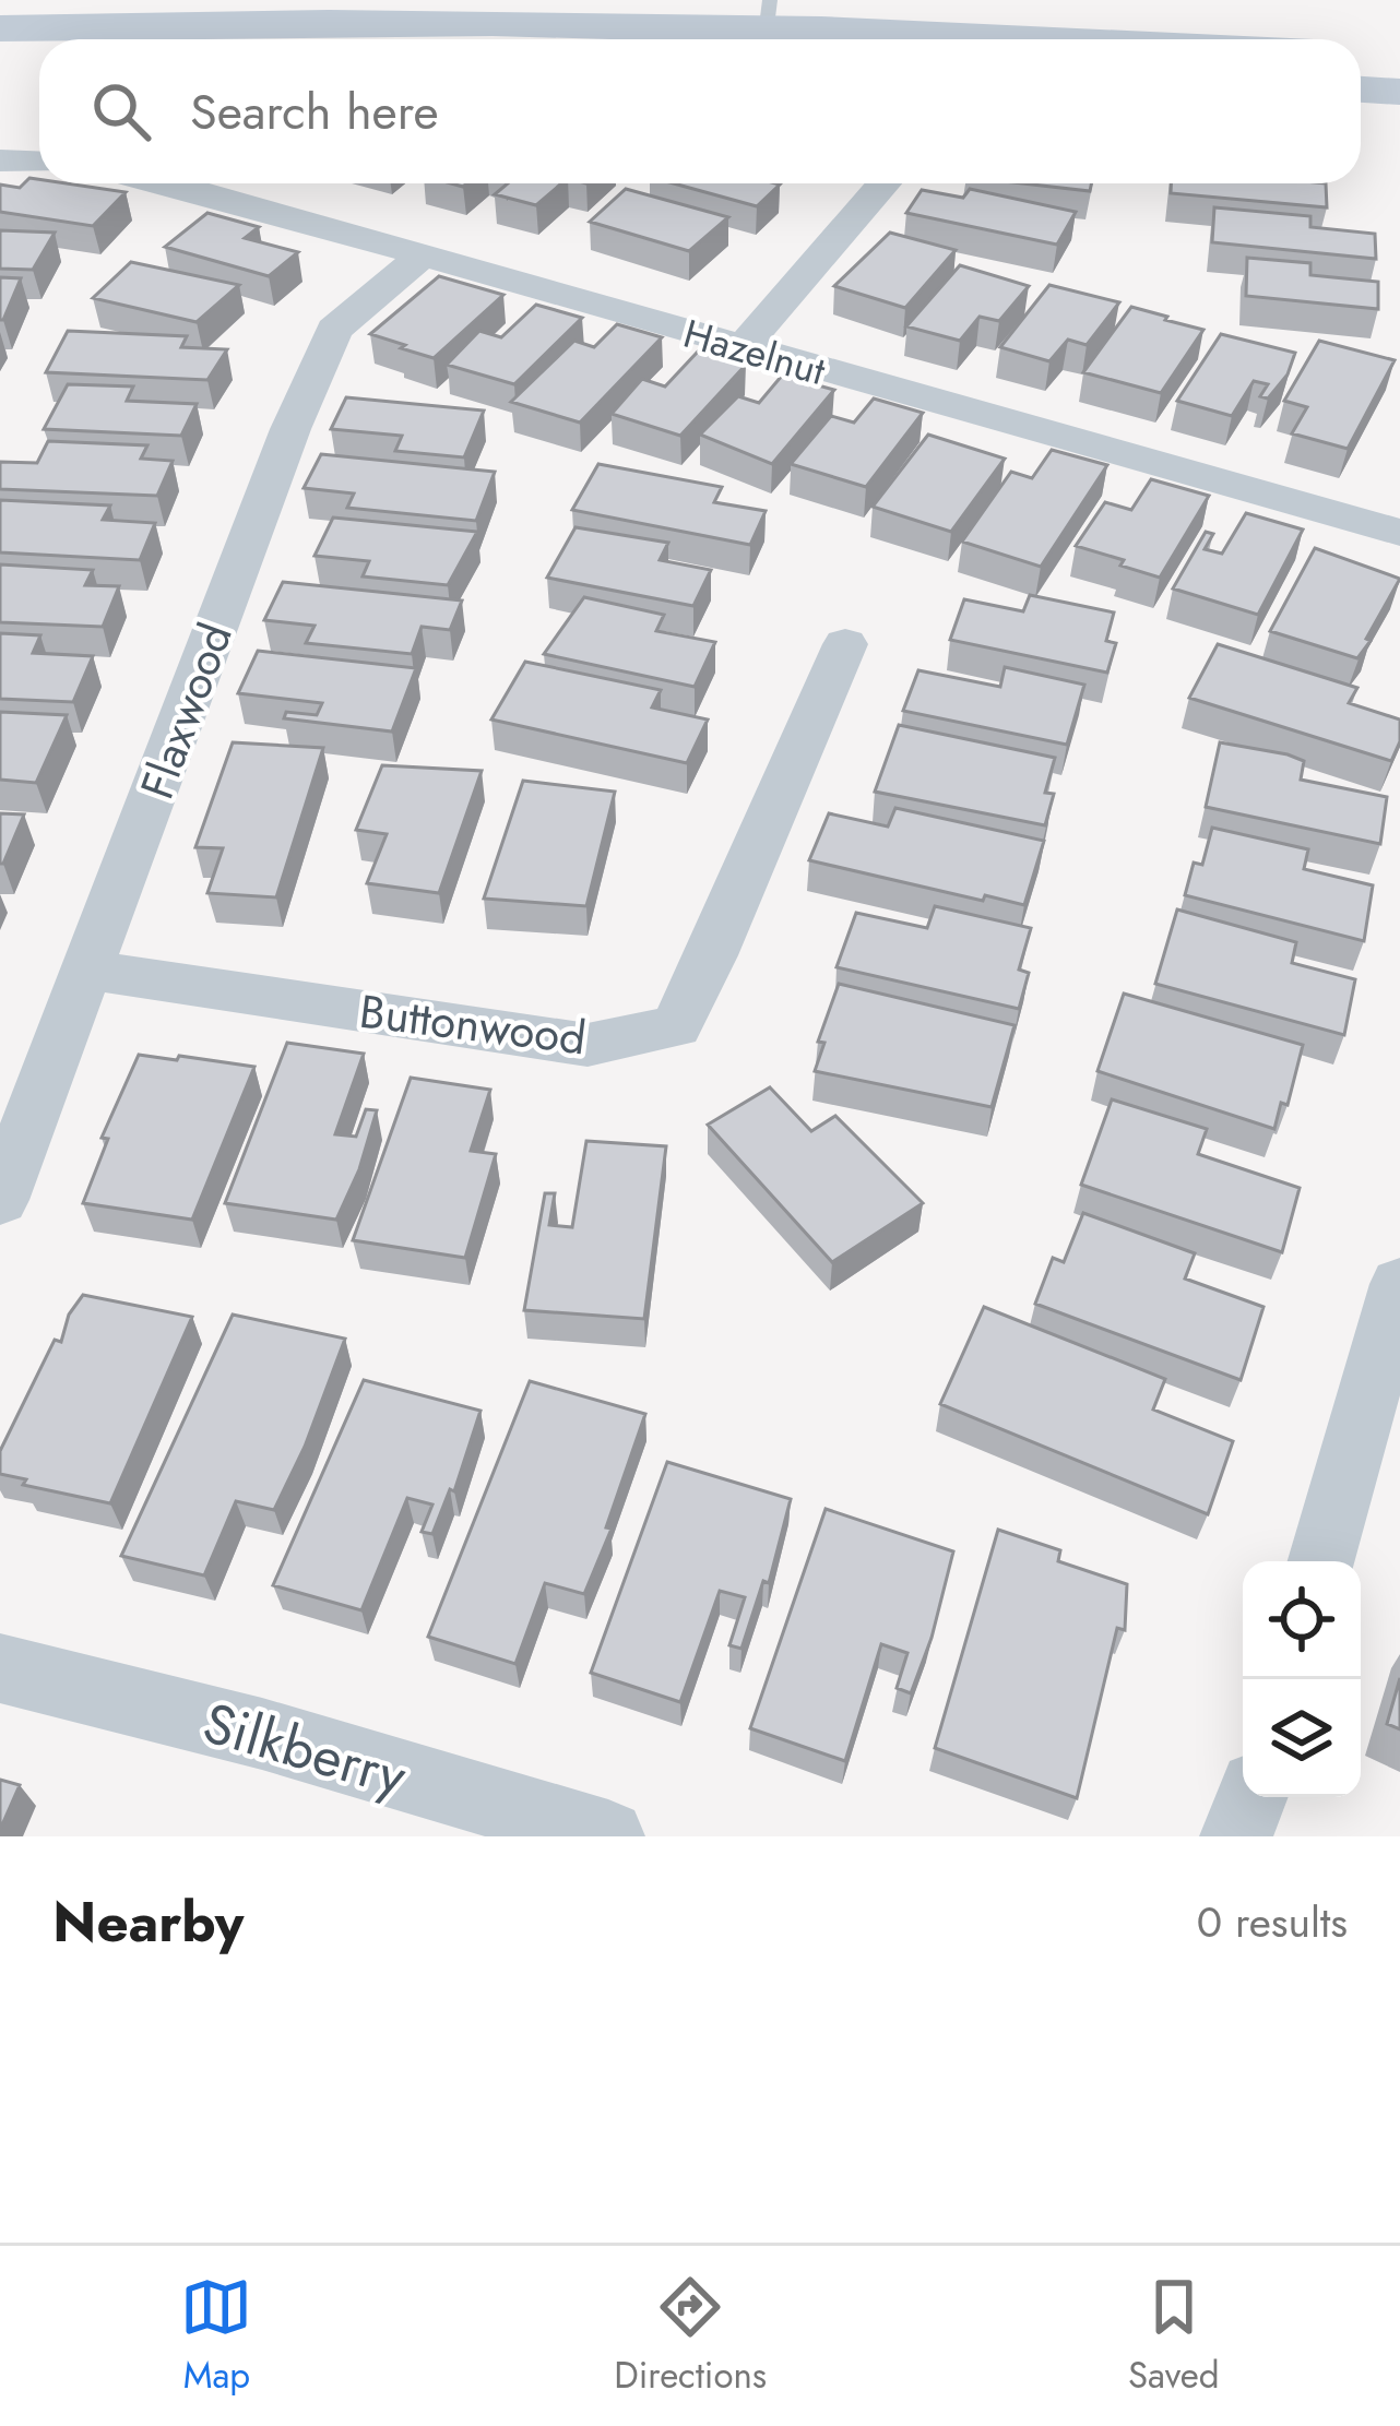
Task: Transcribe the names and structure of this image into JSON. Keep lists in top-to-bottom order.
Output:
{
  "streets": {
    "street": [
      "Hazelnut",
      "Flaxwood",
      "Buttonwood",
      "Silkberry"
    ]
  },
  "crossings": [
    ["Hazelnut", "Flaxwood"],
    ["Flaxwood", "Buttonwood"]
  ],
  "page": {
    "search": "Search here",
    "heading": ["Nearby", "0 results"],
    "nav": ["Map", "Directions", "Saved"]
  }
}
